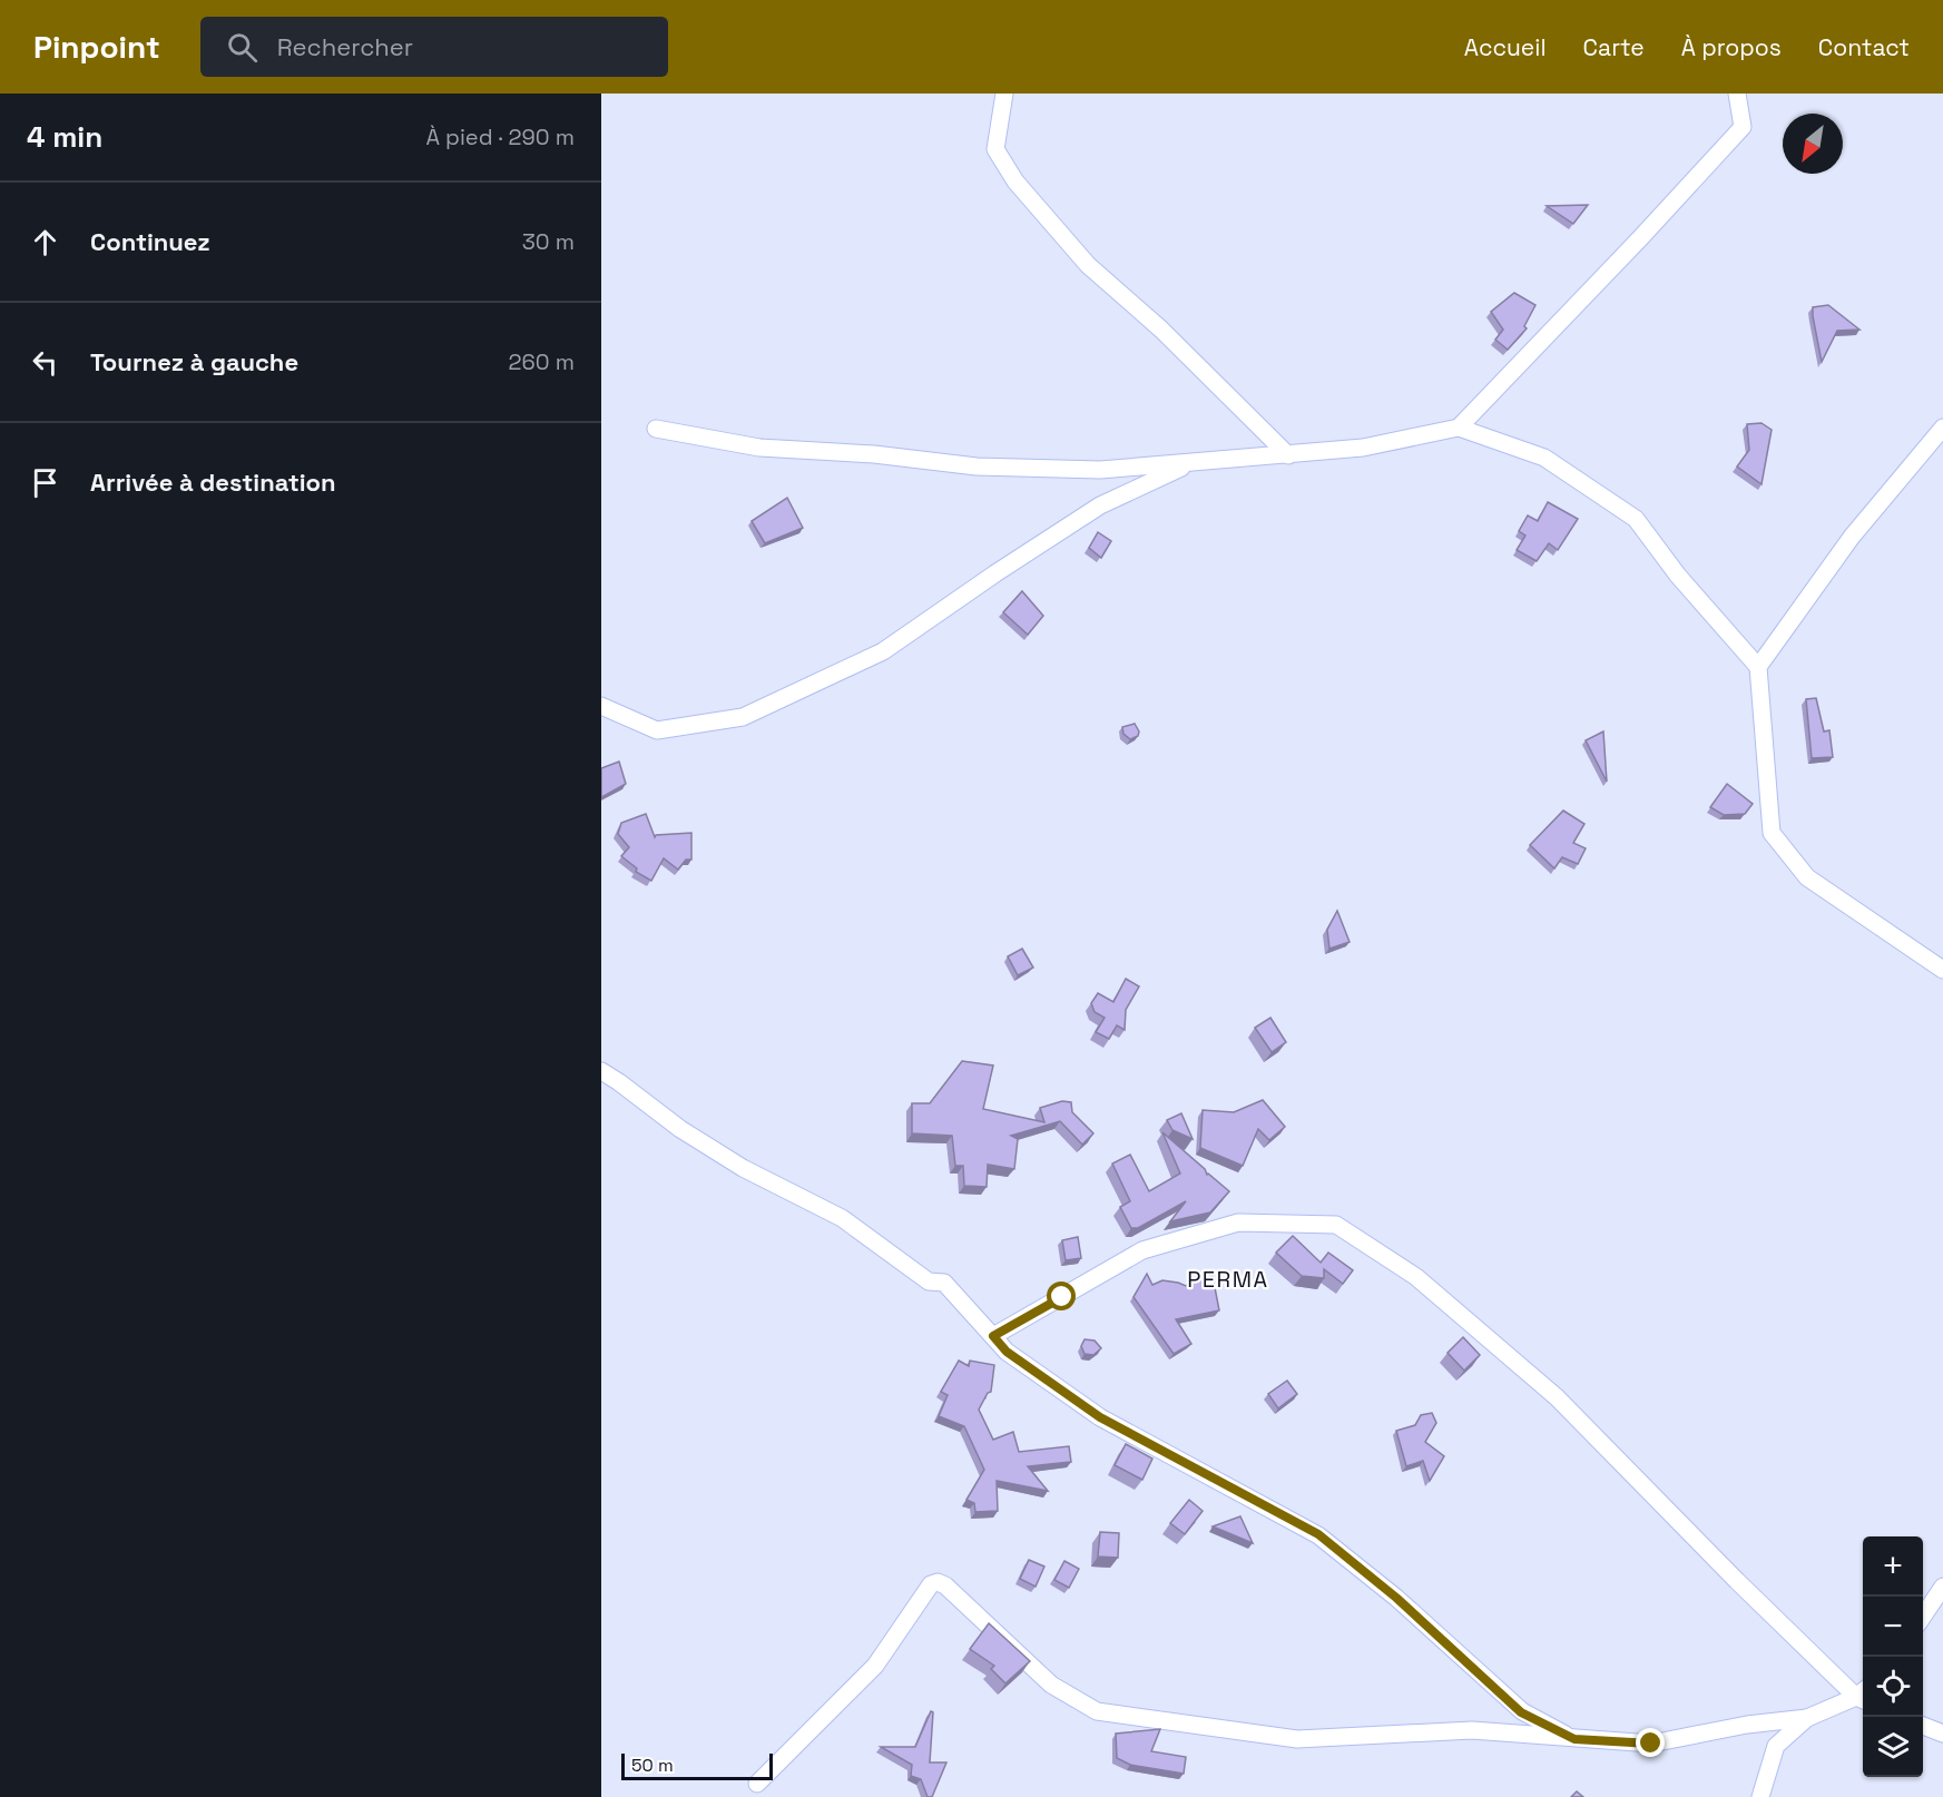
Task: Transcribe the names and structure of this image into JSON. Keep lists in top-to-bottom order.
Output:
{
  "districts": ["PERMA"],
  "scale_bar": "50 m",
  "north": "bottom left",
  "page": {
    "header": "Pinpoint",
    "search": "Rechercher",
    "nav": [
      "Accueil",
      "Carte",
      "À propos",
      "Contact"
    ],
    "heading": ["4 min", "À pied · 290 m"],
    "list": [
      ["Continuez", "30 m"],
      ["Tournez à gauche", "260 m"],
      "Arrivée à destination"
    ],
    "map_buttons": ["+", "−"],
    "scale": "50 m"
  }
}
